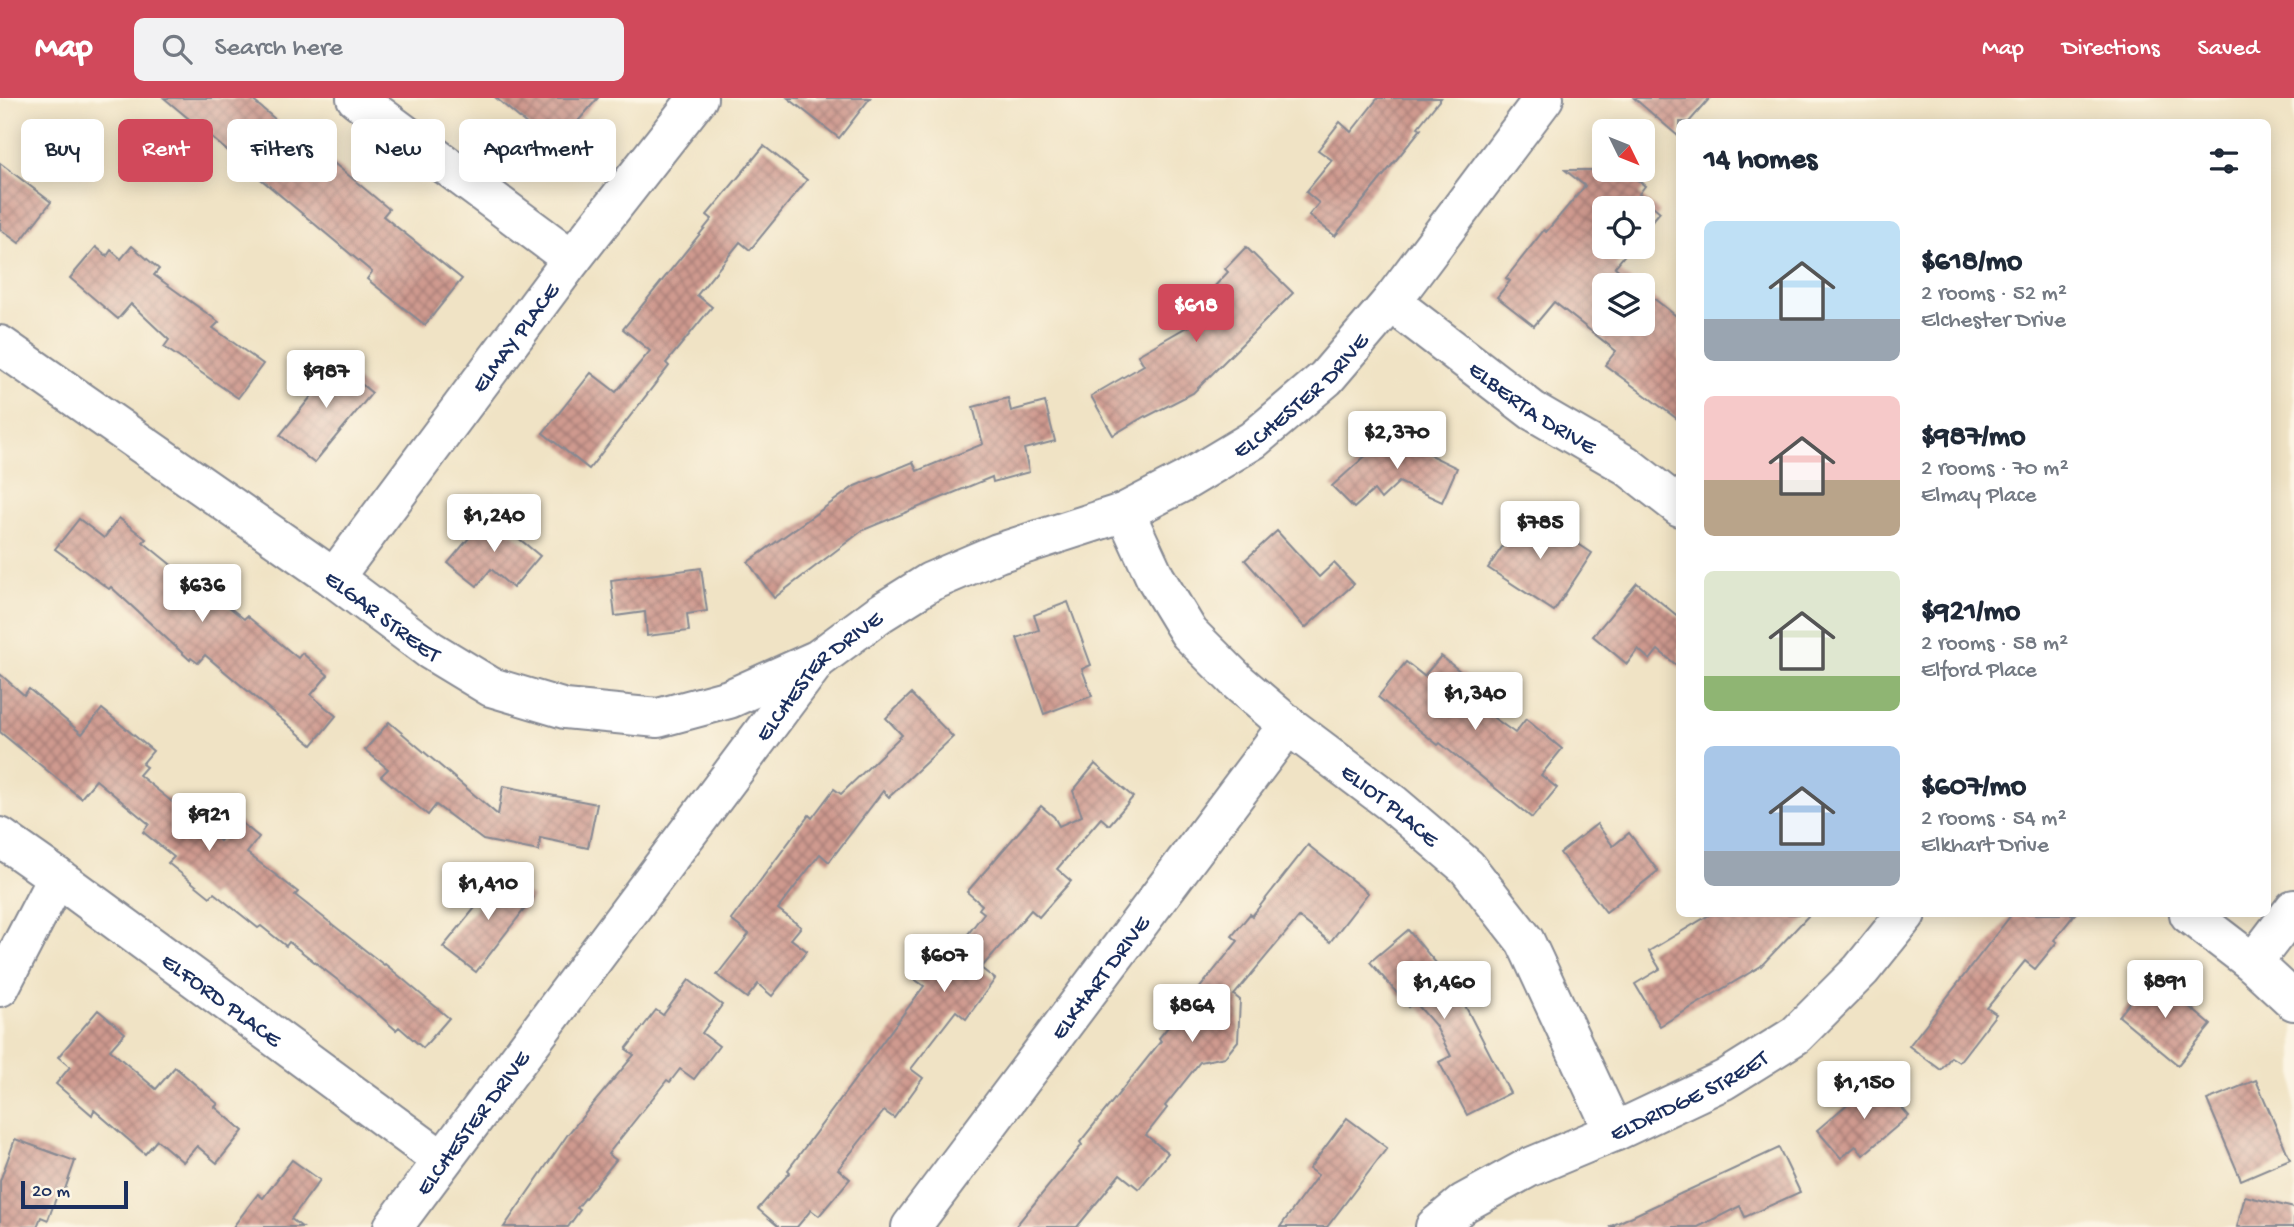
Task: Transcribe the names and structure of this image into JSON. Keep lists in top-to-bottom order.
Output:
{
  "streets": {
    "street": [
      "ELMAY PLACE",
      "ELCHESTER DRIVE",
      "ELBERTA DRIVE",
      "ELGAR STREET",
      "ELIOT PLACE",
      "ELKHART DRIVE",
      "ELFORD PLACE",
      "ELDRIDGE STREET"
    ]
  },
  "crossings": [
    ["ELMAY PLACE", "ELGAR STREET"],
    ["ELCHESTER DRIVE", "ELBERTA DRIVE"],
    ["ELCHESTER DRIVE", "ELGAR STREET"],
    ["ELCHESTER DRIVE", "ELIOT PLACE"],
    ["ELCHESTER DRIVE", "ELFORD PLACE"],
    ["ELIOT PLACE", "ELKHART DRIVE"],
    ["ELIOT PLACE", "ELDRIDGE STREET"]
  ],
  "scale_bar": "20 m",
  "north": "bottom right",
  "page": {
    "header": "Map",
    "search": "Search here",
    "nav": ["Map", "Directions", "Saved"],
    "chip": [
      "Buy",
      "Rent",
      "Filters",
      "New",
      "Apartment"
    ],
    "heading": "14 homes",
    "list": [
      {
        "name": "$618/mo",
        "note": "2 rooms · 52 m² · Elchester Drive"
      },
      {
        "name": "$987/mo",
        "note": "2 rooms · 70 m² · Elmay Place"
      },
      {
        "name": "$921/mo",
        "note": "2 rooms · 58 m² · Elford Place"
      },
      {
        "name": "$607/mo",
        "note": "2 rooms · 54 m² · Elkhart Drive"
      }
    ],
    "price": [
      "$618",
      "$987",
      "$2,370",
      "$1,240",
      "$785",
      "$636",
      "$1,340",
      "$921",
      "$1,410",
      "$607",
      "$891",
      "$1,460",
      "$864",
      "$1,150"
    ],
    "scale": "20 m"
  }
}
